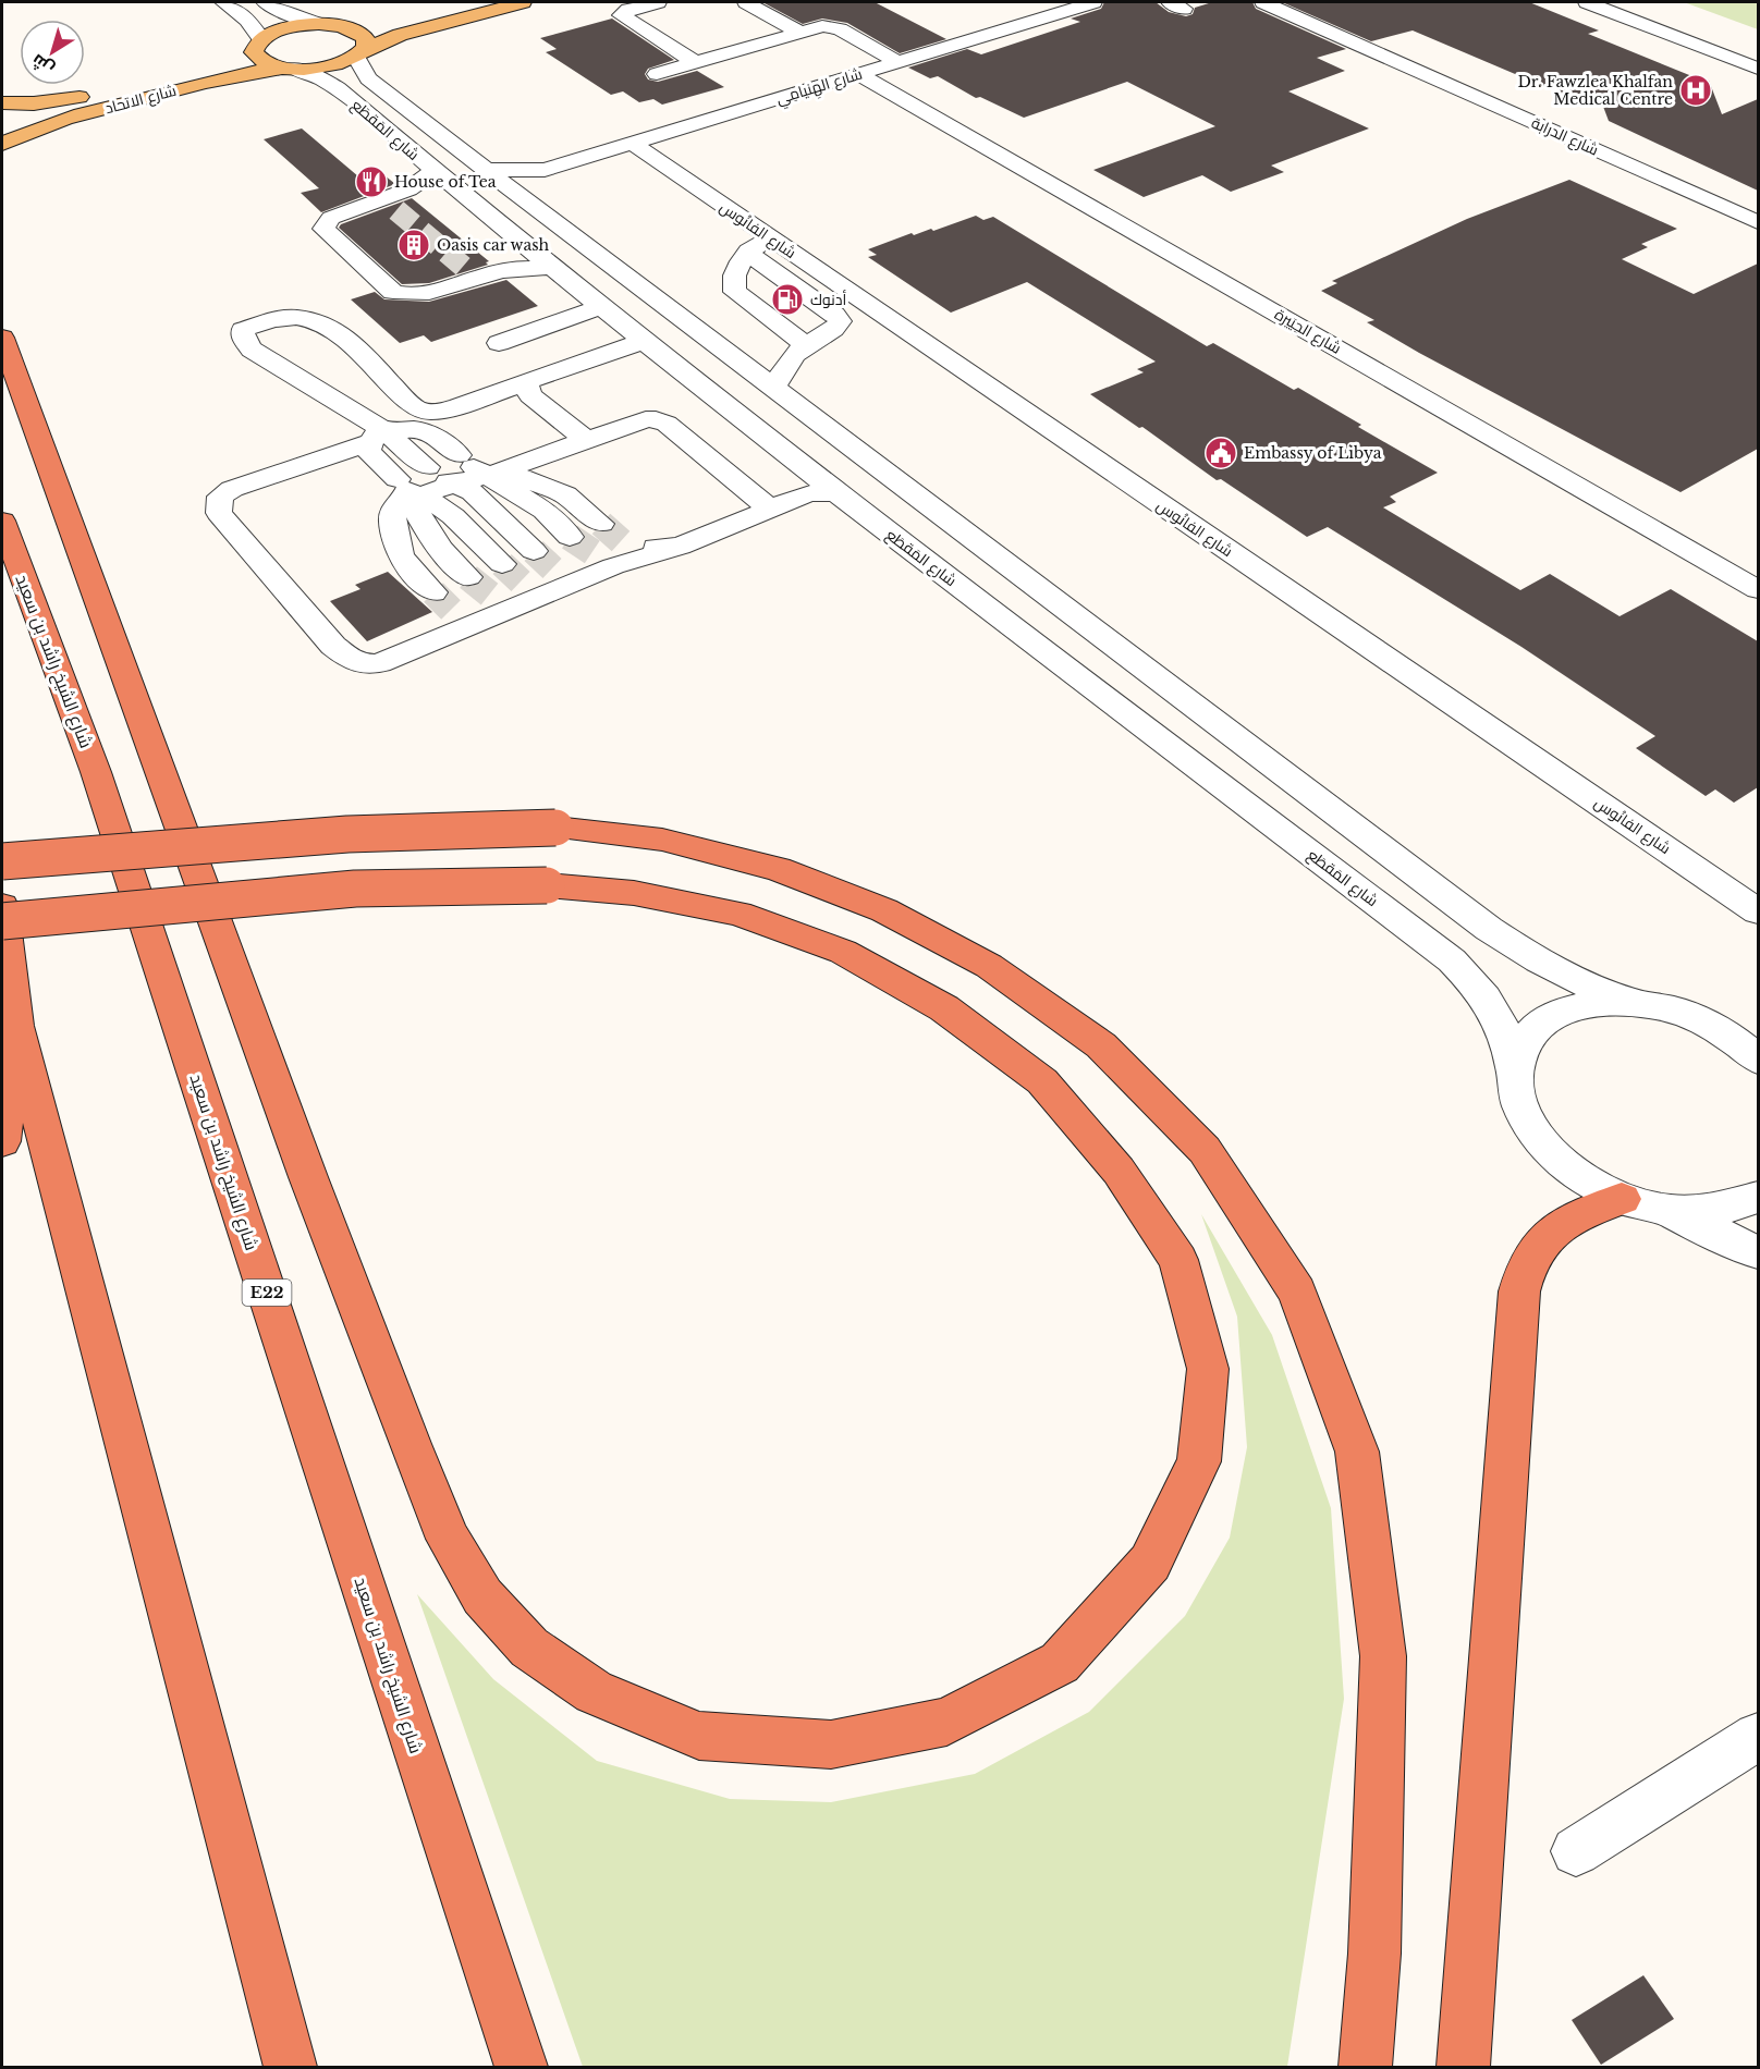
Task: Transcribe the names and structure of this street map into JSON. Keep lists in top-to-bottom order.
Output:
{
  "streets": {
    "highway": ["شارع الشيخ راشد بن سعيد", "E22"],
    "main road": ["شارع الاتحاد"],
    "street": [
      "شارع الهِنيامِي",
      "شارع المَقطَع",
      "شارع الدرابة",
      "شارع الفانُوس",
      "شارع الحِيَيرة"
    ]
  },
  "crossings": [
    ["شارع الهِنيامِي", "شارع المَقطَع"],
    ["شارع الهِنيامِي", "شارع الفانُوس"],
    ["شارع الهِنيامِي", "شارع الحِيَيرة"],
    ["شارع الاتحاد", "شارع المَقطَع"]
  ],
  "places": {
    "hospital": ["Dr. Fawzlea Khalfan Medical Centre"],
    "restaurant": ["House of Tea"],
    "building": ["Oasis car wash"],
    "fuel station": ["أدنوك"],
    "public building": ["Embassy of Libya"]
  },
  "north": "bottom left"
}
